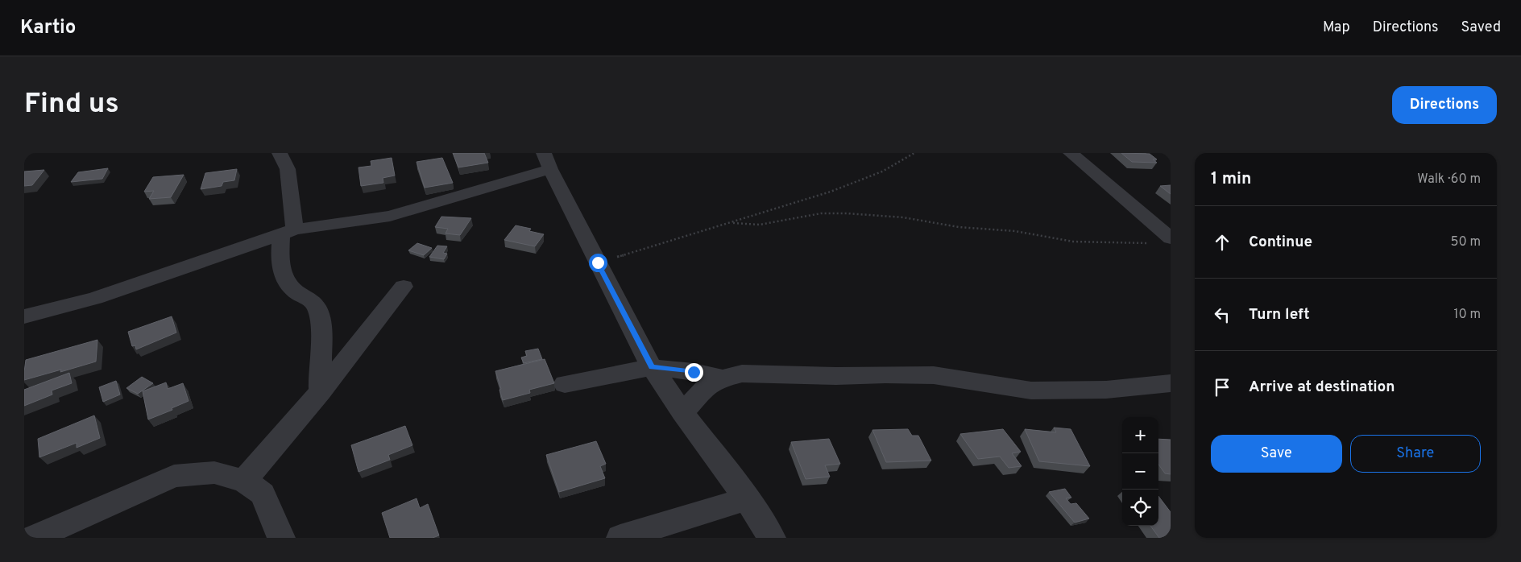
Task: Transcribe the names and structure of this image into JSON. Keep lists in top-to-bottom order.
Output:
{
  "page": {
    "header": "Kartio",
    "nav": ["Map", "Directions", "Saved"],
    "buttons": [
      "Directions",
      ["Save", "Share"]
    ],
    "title": "Find us",
    "heading": ["1 min", "Walk · 60 m"],
    "list": [
      ["Continue", "50 m"],
      ["Turn left", "10 m"],
      "Arrive at destination"
    ],
    "map_buttons": ["+", "−"]
  }
}
